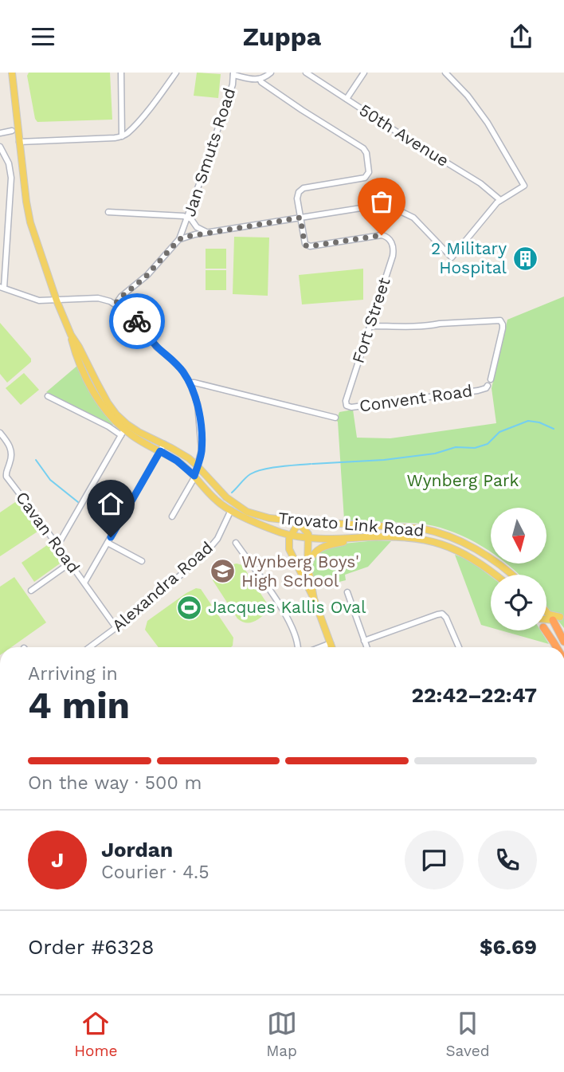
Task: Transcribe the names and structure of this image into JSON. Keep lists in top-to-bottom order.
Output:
{
  "streets": {
    "main road": ["Trovato Link Road"],
    "street": [
      "50th Avenue",
      "Jan Smuts Road",
      "Fort Street",
      "Convent Road",
      "Cavan Road",
      "Alexandra Road"
    ]
  },
  "crossings": [
    ["Fort Street", "Convent Road"],
    ["Trovato Link Road", "Alexandra Road"],
    ["Cavan Road", "Alexandra Road"]
  ],
  "parks": ["Wynberg Park"],
  "places": {
    "building": ["2 Military Hospital"],
    "school or university": ["Wynberg Boys' High School"],
    "sports": ["Jacques Kallis Oval"]
  },
  "north": "bottom",
  "page": {
    "header": "Zuppa",
    "heading": ["4 min", "Arriving in", "22:42–22:47"],
    "panel": [
      "Jordan",
      "Courier · 4.5",
      "Order #6328",
      "$6.69"
    ],
    "bar": "On the way · 500 m",
    "round": "J",
    "tabs": ["Home", "Map", "Saved"]
  }
}
